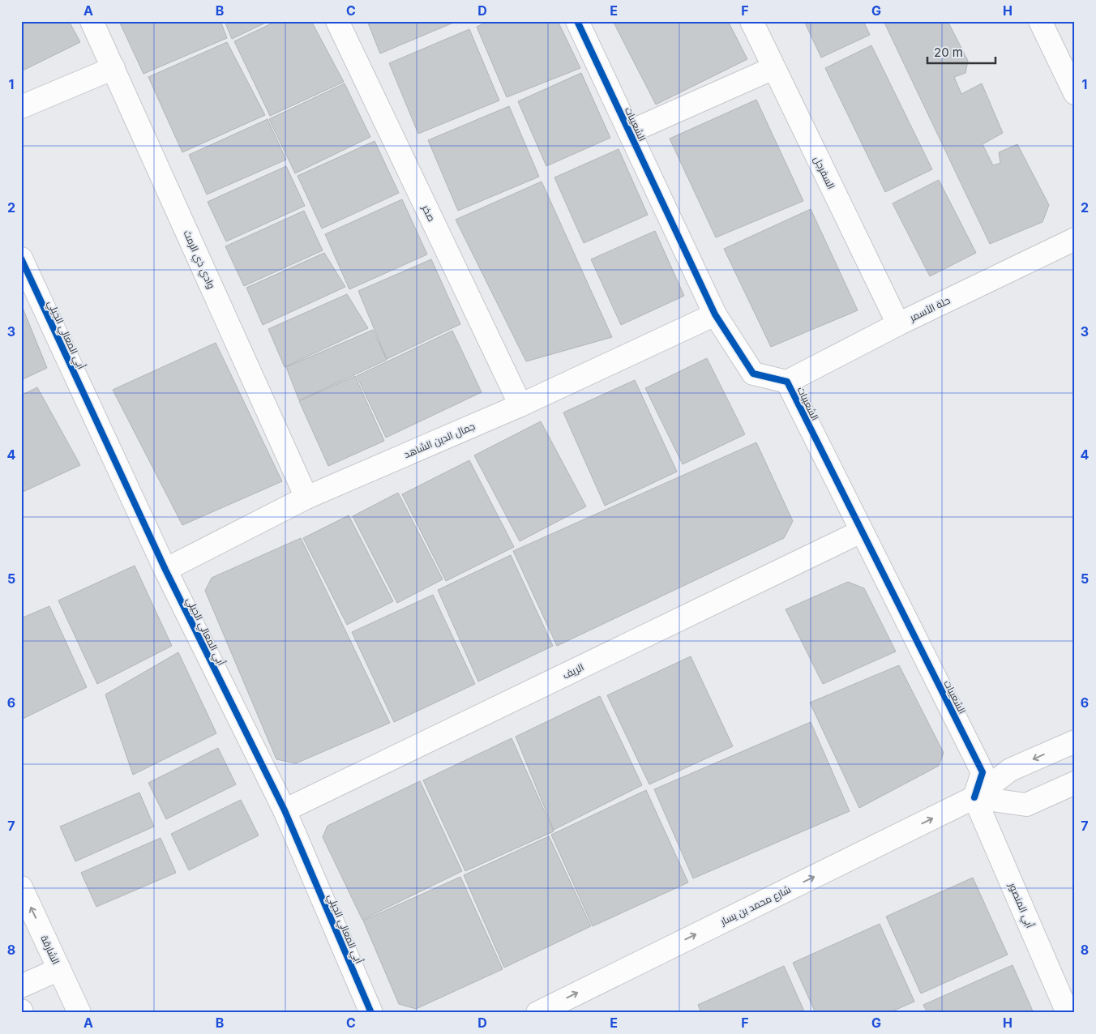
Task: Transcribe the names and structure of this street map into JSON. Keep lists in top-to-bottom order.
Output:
{
  "streets": {
    "street": [
      "الشعيبات",
      "السفرجل",
      "صخر",
      "وادي ذي الرمث",
      "حلة الأسمر",
      "أبي المعالي الجيلي",
      "جمال الدين الشاهد",
      "الريف",
      "شارع محمد بن يسار",
      "أبي المنصور",
      "الشارقة"
    ]
  },
  "crossings": [
    ["الشعيبات", "حلة الأسمر"],
    ["الشعيبات", "جمال الدين الشاهد"],
    ["الشعيبات", "الريف"],
    ["الشعيبات", "شارع محمد بن يسار"],
    ["الشعيبات", "أبي المنصور"],
    ["السفرجل", "حلة الأسمر"],
    ["صخر", "جمال الدين الشاهد"],
    ["وادي ذي الرمث", "جمال الدين الشاهد"],
    ["أبي المعالي الجيلي", "جمال الدين الشاهد"],
    ["أبي المعالي الجيلي", "الريف"],
    ["شارع محمد بن يسار", "أبي المنصور"]
  ],
  "one_way": ["الشارقة"],
  "scale_bar": "20 m",
  "grid": {
    "columns": [
      "A",
      "B",
      "C",
      "D",
      "E",
      "F",
      "G",
      "H"
    ],
    "rows": [
      "1",
      "2",
      "3",
      "4",
      "5",
      "6",
      "7",
      "8"
    ]
  }
}
